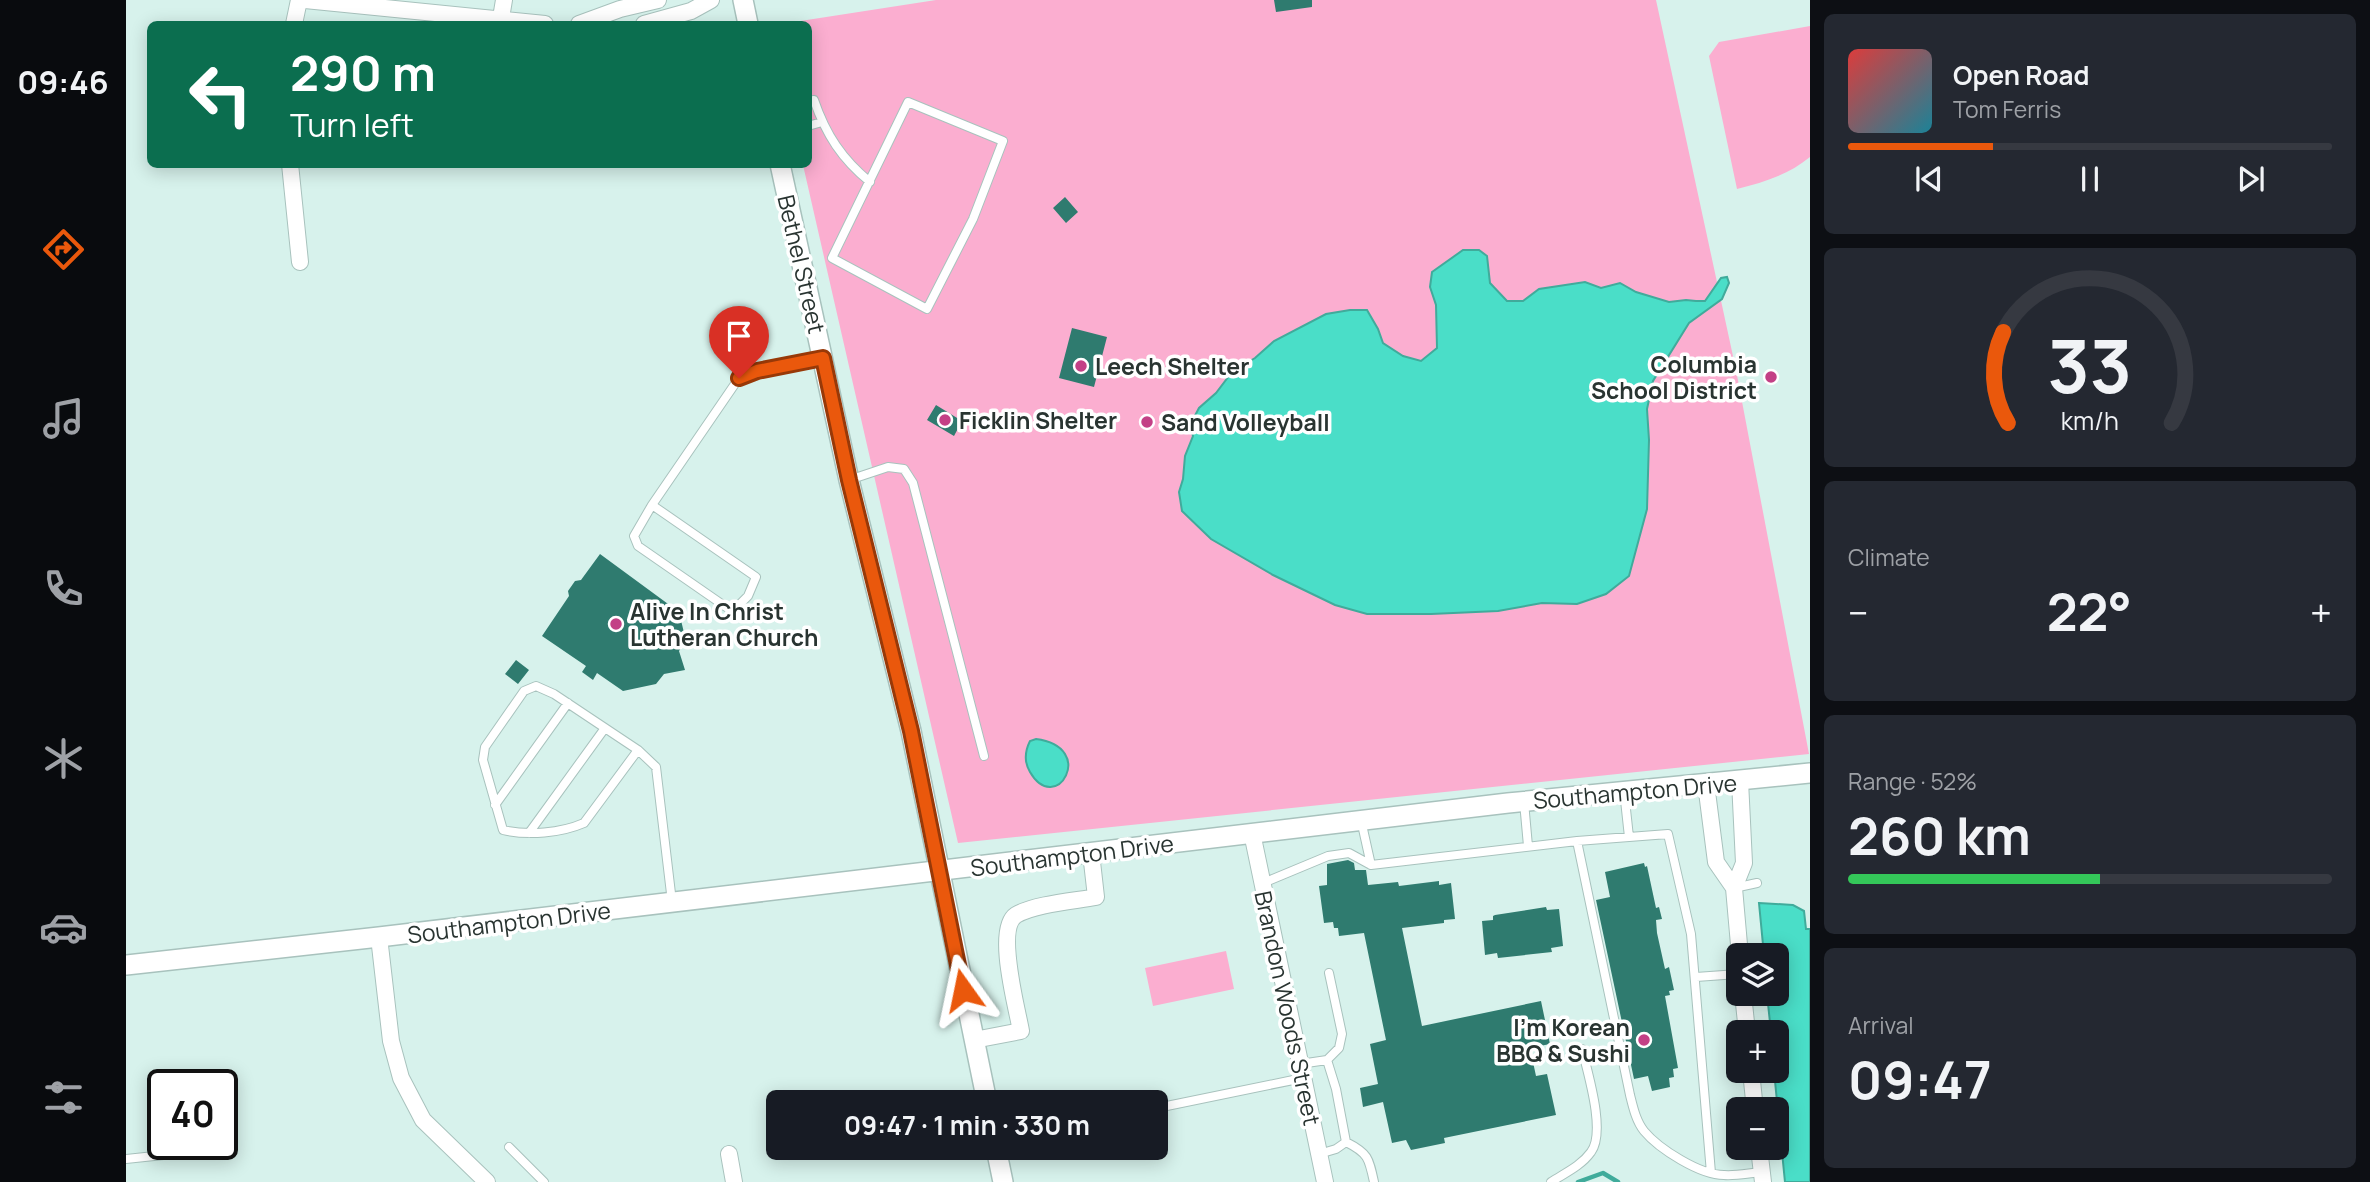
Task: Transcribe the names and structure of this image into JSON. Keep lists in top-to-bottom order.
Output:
{
  "streets": {
    "street": ["Bethel Street", "Southampton Drive", "Brandon Woods Street"]
  },
  "crossings": [
    ["Bethel Street", "Southampton Drive"],
    ["Southampton Drive", "Brandon Woods Street"]
  ],
  "places": [
    "Leech Shelter",
    "Columbia School District",
    "Ficklin Shelter",
    "Sand Volleyball",
    "Alive In Christ Lutheran Church",
    "I'm Korean BBQ & Sushi"
  ],
  "page": {
    "tabs": "09:46",
    "turn": ["290 m", "Turn left"],
    "song": ["Open Road", "Tom Ferris"],
    "tile": [
      "Climate",
      ["Range · 52%", "260 km"],
      ["Arrival", "09:47"]
    ],
    "heat": ["−", "22°", "+"],
    "map_buttons": ["+", "−"],
    "limit": "40",
    "trip": "09:47 · 1 min · 330 m",
    "gauge": ["33", "km/h"]
  }
}
